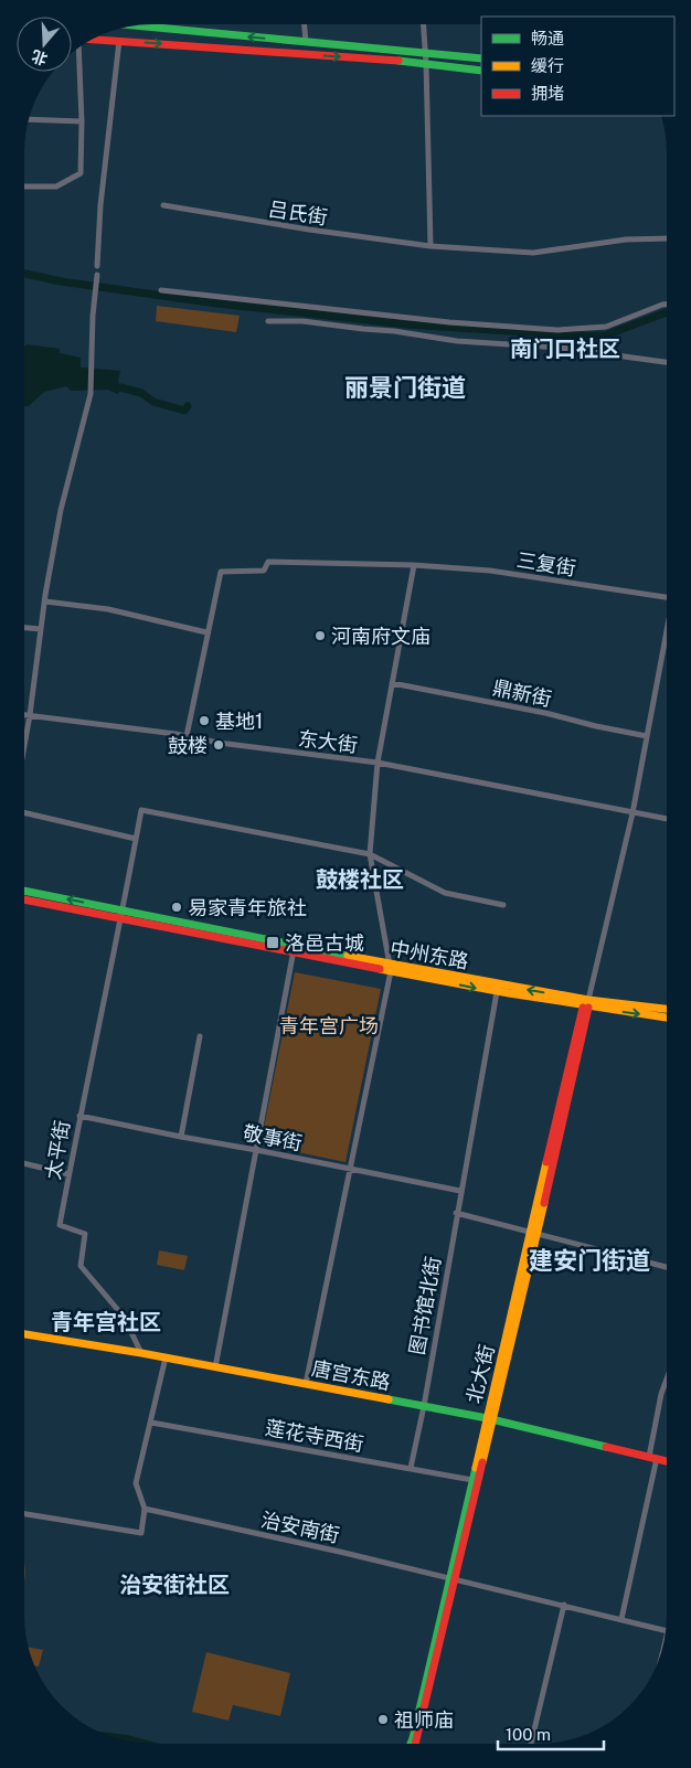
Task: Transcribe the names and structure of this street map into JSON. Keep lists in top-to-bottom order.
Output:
{
  "streets": {
    "main road": ["中州东路", "北大街", "唐宫东路"],
    "street": [
      "吕氏街",
      "三复街",
      "鼎新街",
      "东大街",
      "敬事街",
      "太平街",
      "图书馆北街",
      "莲花寺西街",
      "治安南街"
    ]
  },
  "crossings": [
    ["中州东路", "太平街"],
    ["中州东路", "图书馆北街"],
    ["中州东路", "北大街"],
    ["敬事街", "太平街"],
    ["敬事街", "图书馆北街"],
    ["太平街", "唐宫东路"],
    ["图书馆北街", "唐宫东路"],
    ["图书馆北街", "莲花寺西街"],
    ["北大街", "唐宫东路"],
    ["北大街", "莲花寺西街"],
    ["北大街", "治安南街"]
  ],
  "districts": [
    "南门口社区",
    "丽景门街道",
    "鼓楼社区",
    "建安门街道",
    "青年宫社区",
    "治安街社区"
  ],
  "parks": ["青年宫广场"],
  "places": {
    "other": [
      "河南府文庙",
      "基地1",
      "鼓楼",
      "易家青年旅社",
      "祖师庙"
    ],
    "transit": ["洛邑古城"]
  },
  "legend": ["畅通", "缓行", "拥堵"],
  "scale_bar": "100 m",
  "north": "bottom"
}
